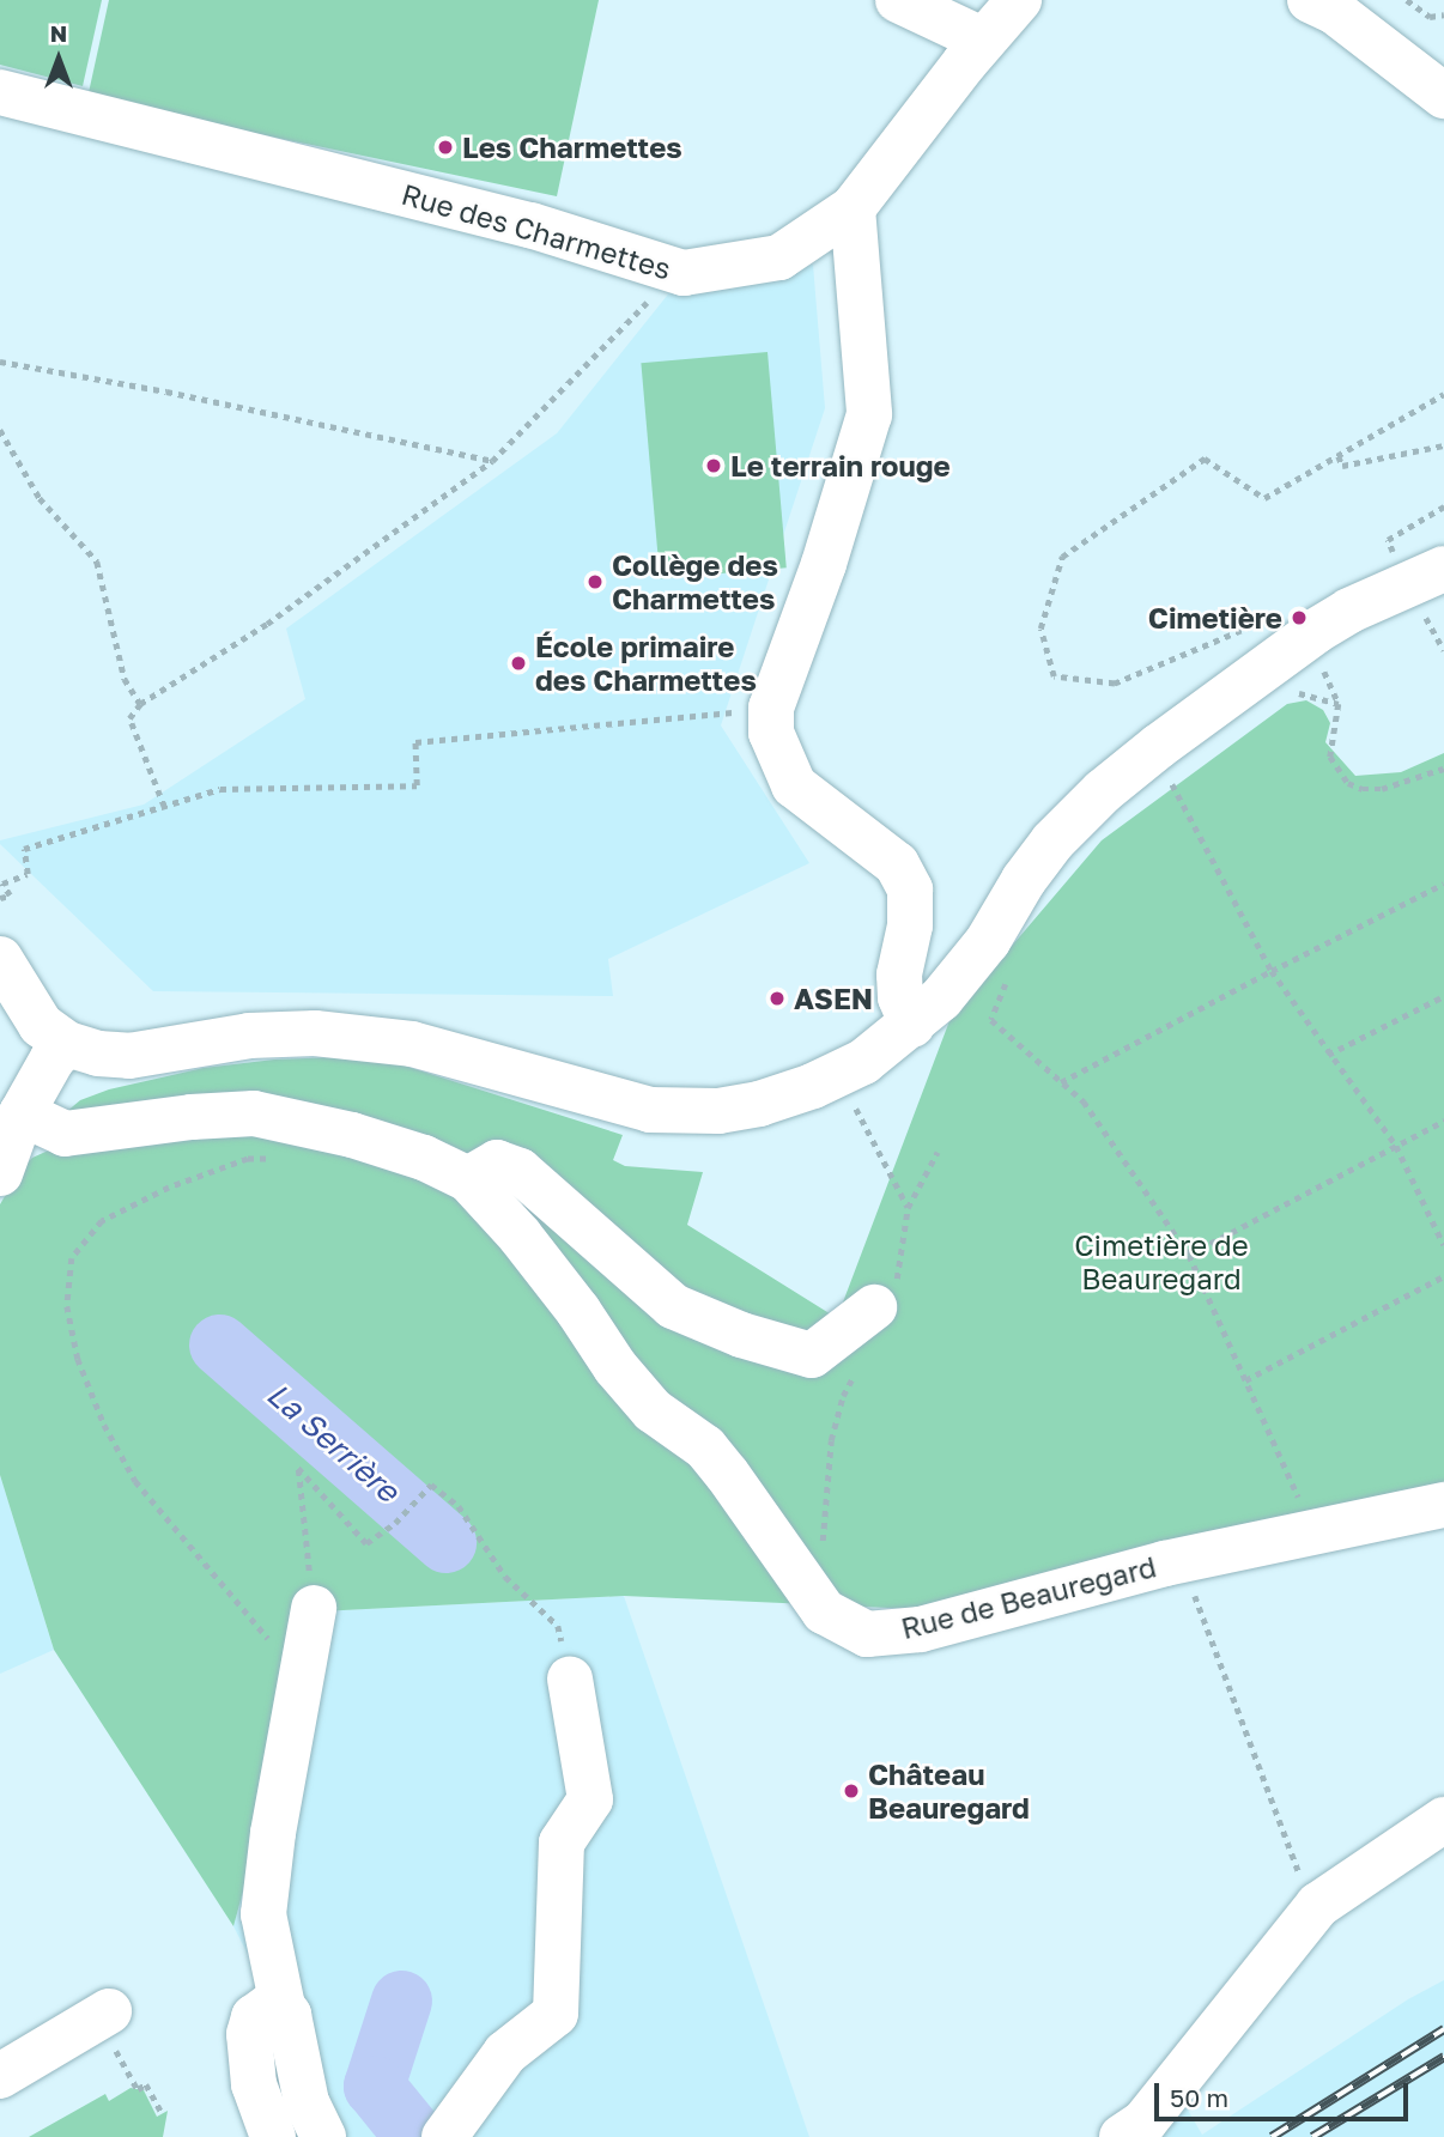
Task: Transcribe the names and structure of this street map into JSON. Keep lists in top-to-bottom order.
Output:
{
  "streets": {
    "street": ["Rue des Charmettes", "Rue de Beauregard"]
  },
  "water": ["La Serrière"],
  "parks": ["Cimetière de Beauregard"],
  "places": [
    "Les Charmettes",
    "Le terrain rouge",
    "Collège des Charmettes",
    "Cimetière",
    "École primaire des Charmettes",
    "ASEN",
    "Château Beauregard"
  ],
  "scale_bar": "50 m",
  "north": "top"
}
